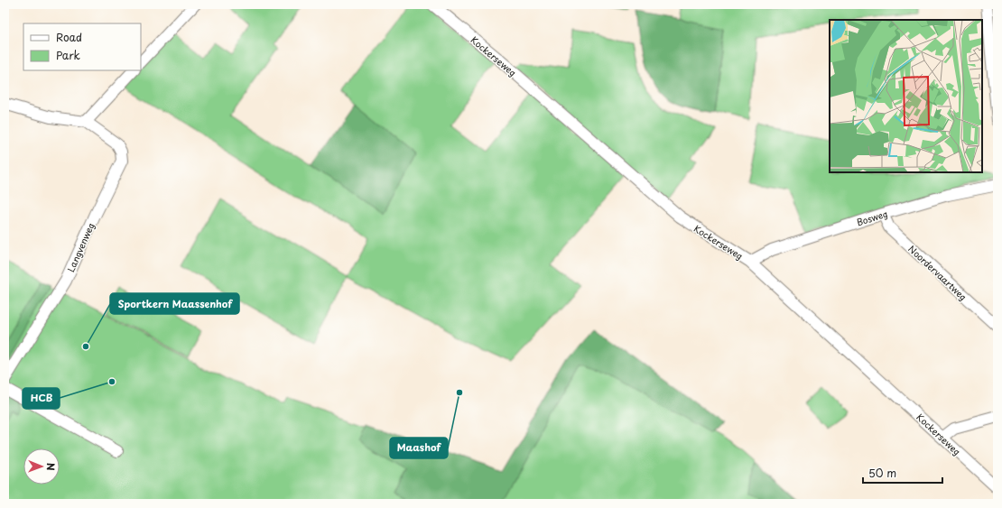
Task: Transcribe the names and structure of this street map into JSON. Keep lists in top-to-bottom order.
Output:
{
  "streets": {
    "street": [
      "Kockerseweg",
      "Bosweg",
      "Langvenweg",
      "Noordervaartweg"
    ]
  },
  "crossings": [
    ["Kockerseweg", "Bosweg"],
    ["Bosweg", "Noordervaartweg"]
  ],
  "places": ["Sportkern Maassenhof", "HCB", "Maashof"],
  "legend": ["Road", "Park"],
  "scale_bar": "50 m",
  "north": "right"
}
